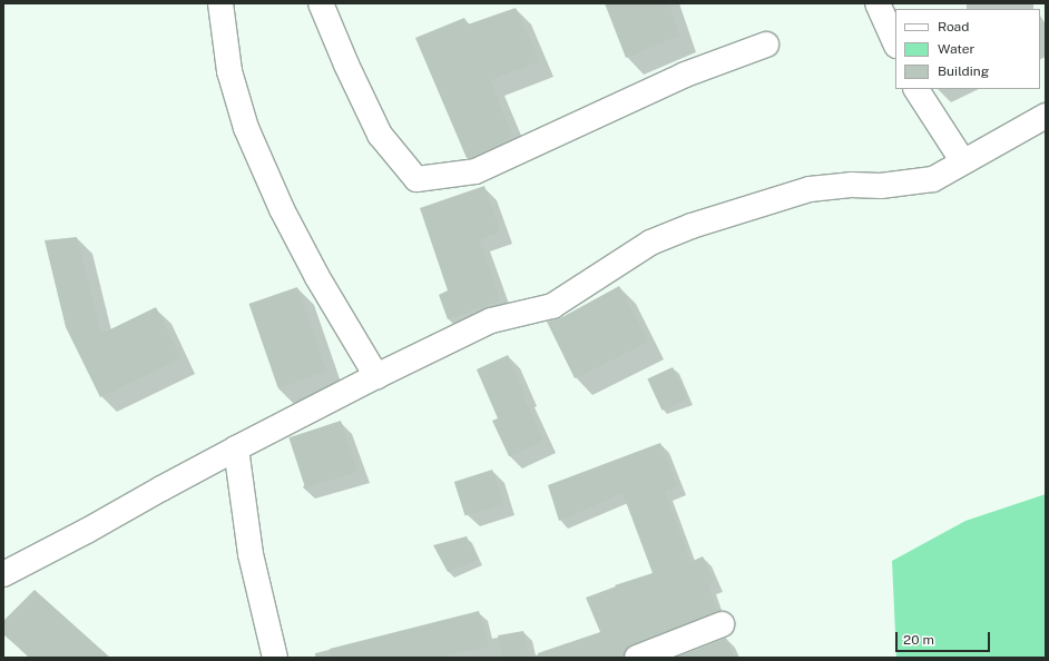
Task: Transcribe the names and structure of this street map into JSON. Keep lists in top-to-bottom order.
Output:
{
  "legend": ["Road", "Water", "Building"],
  "scale_bar": "20 m"
}
